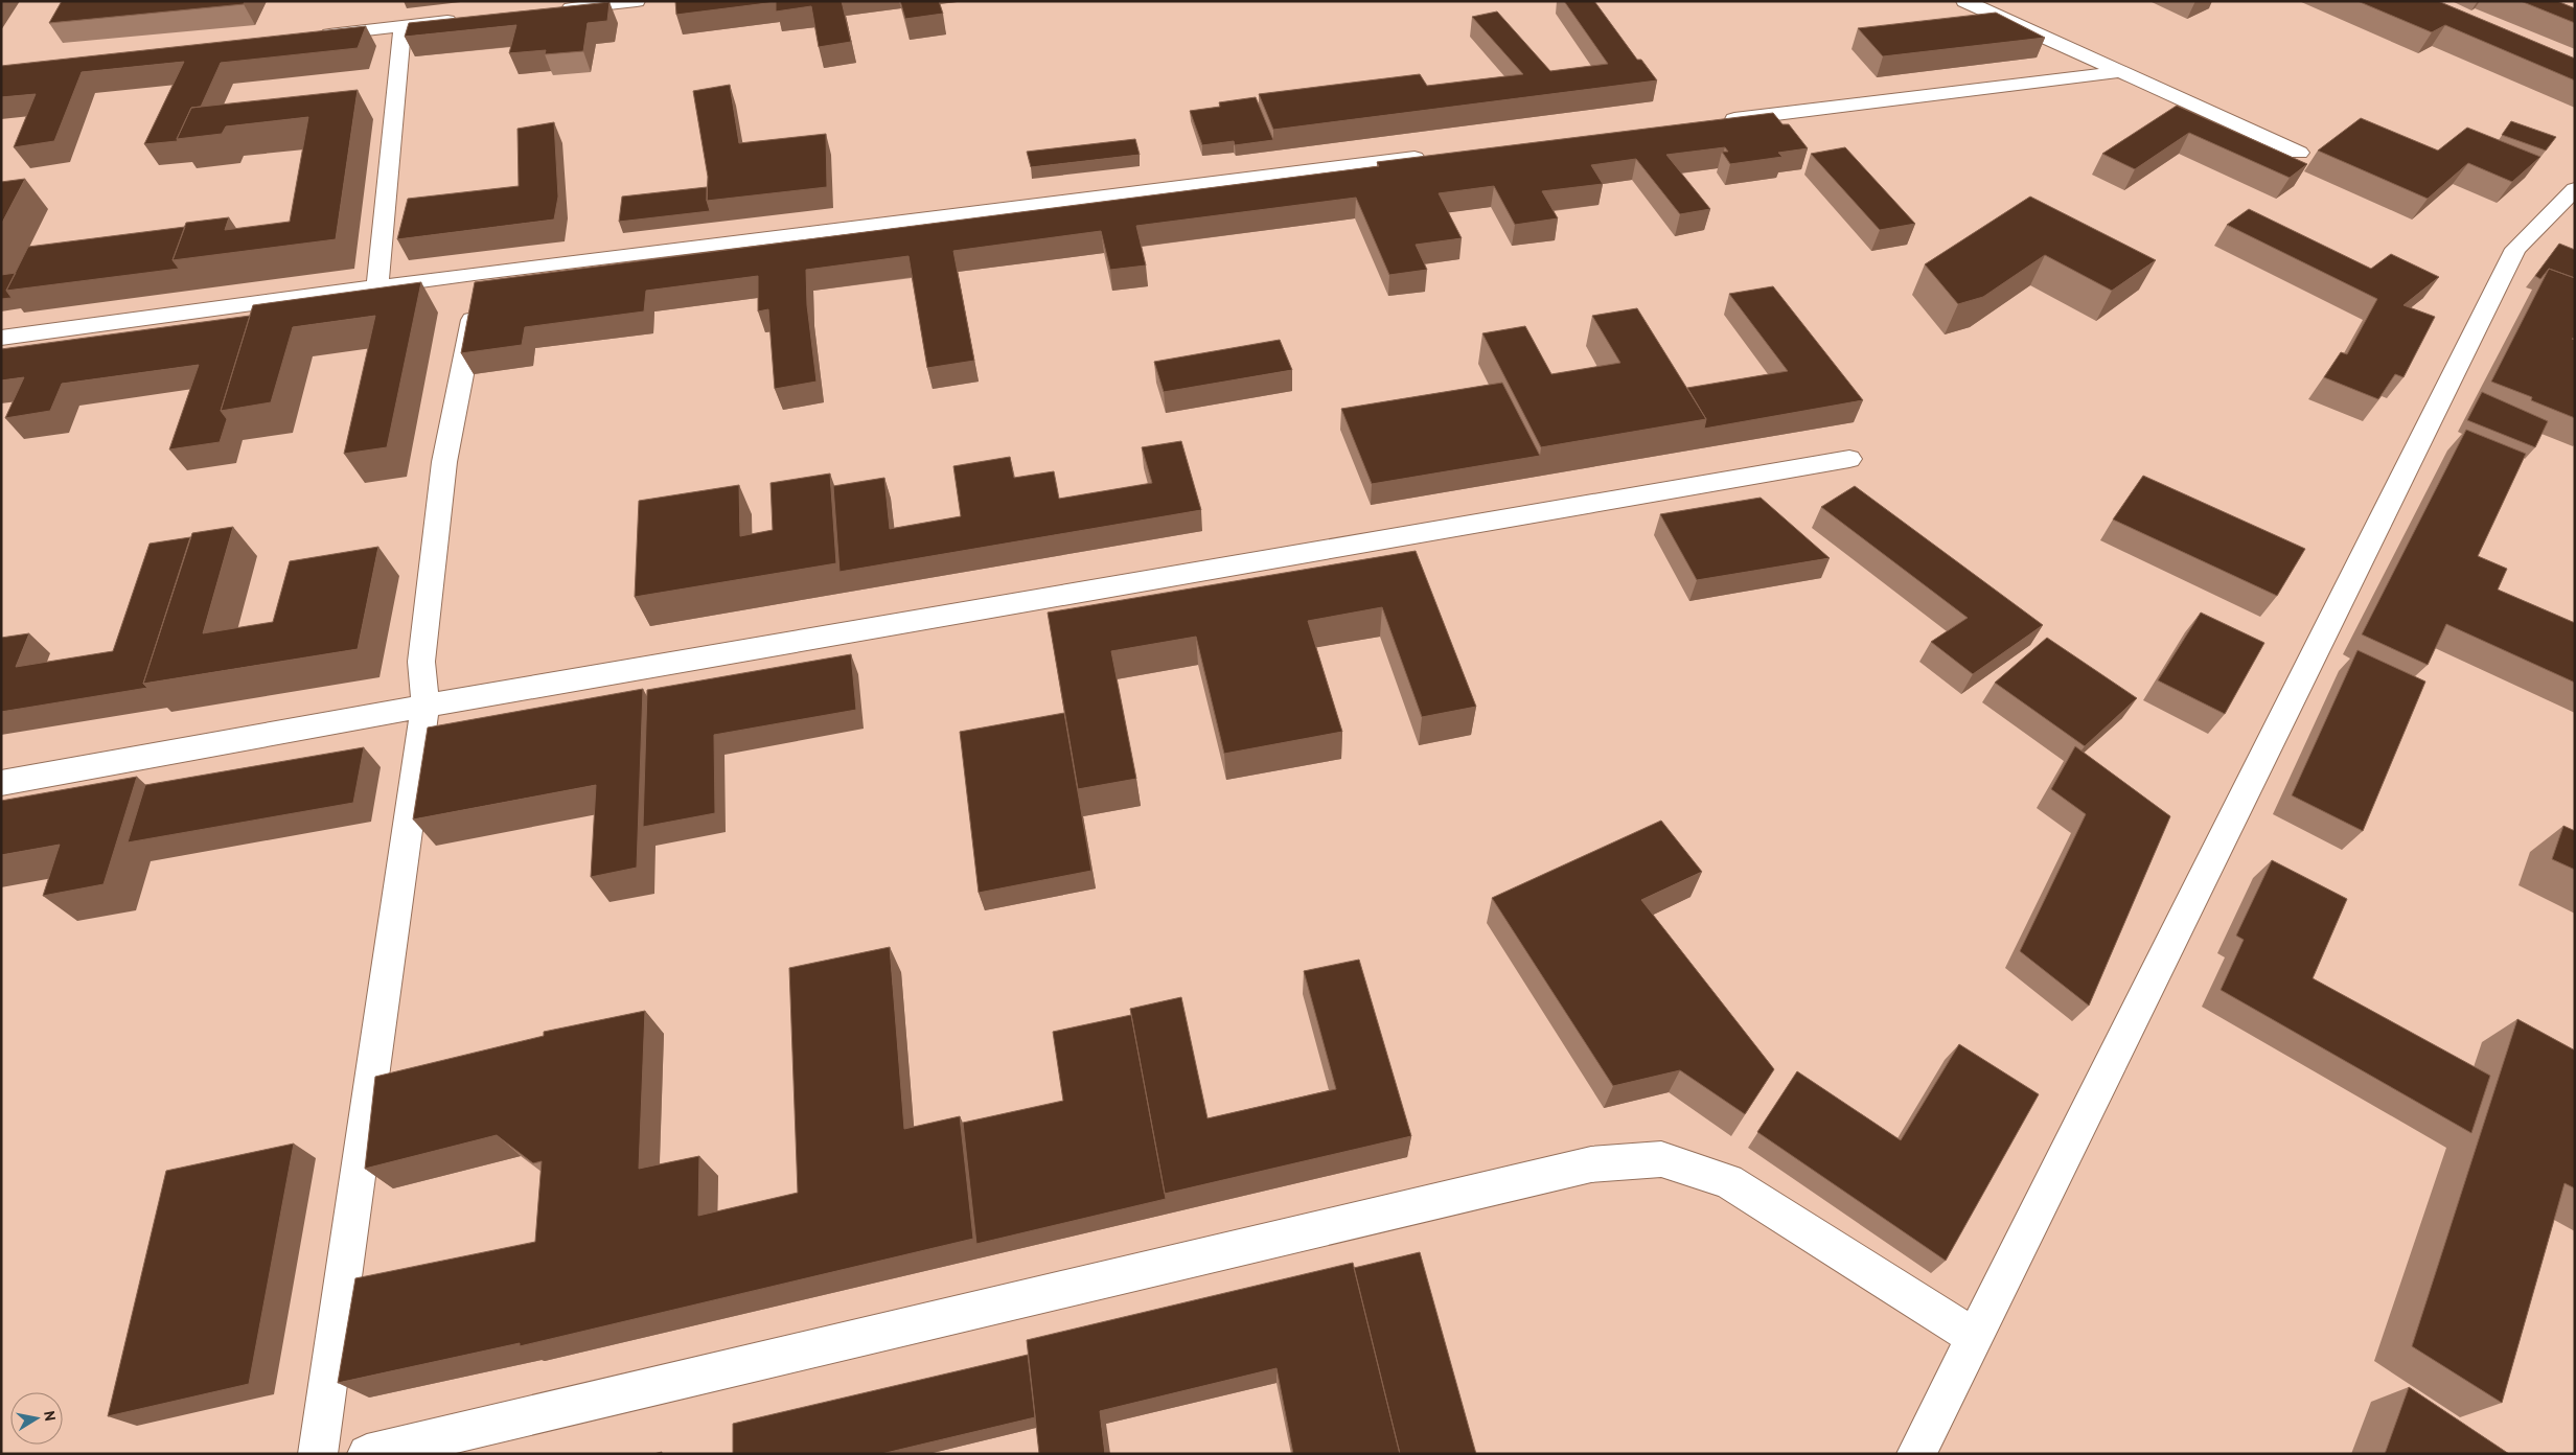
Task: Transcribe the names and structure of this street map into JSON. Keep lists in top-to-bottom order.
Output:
{
  "north": "right"
}
